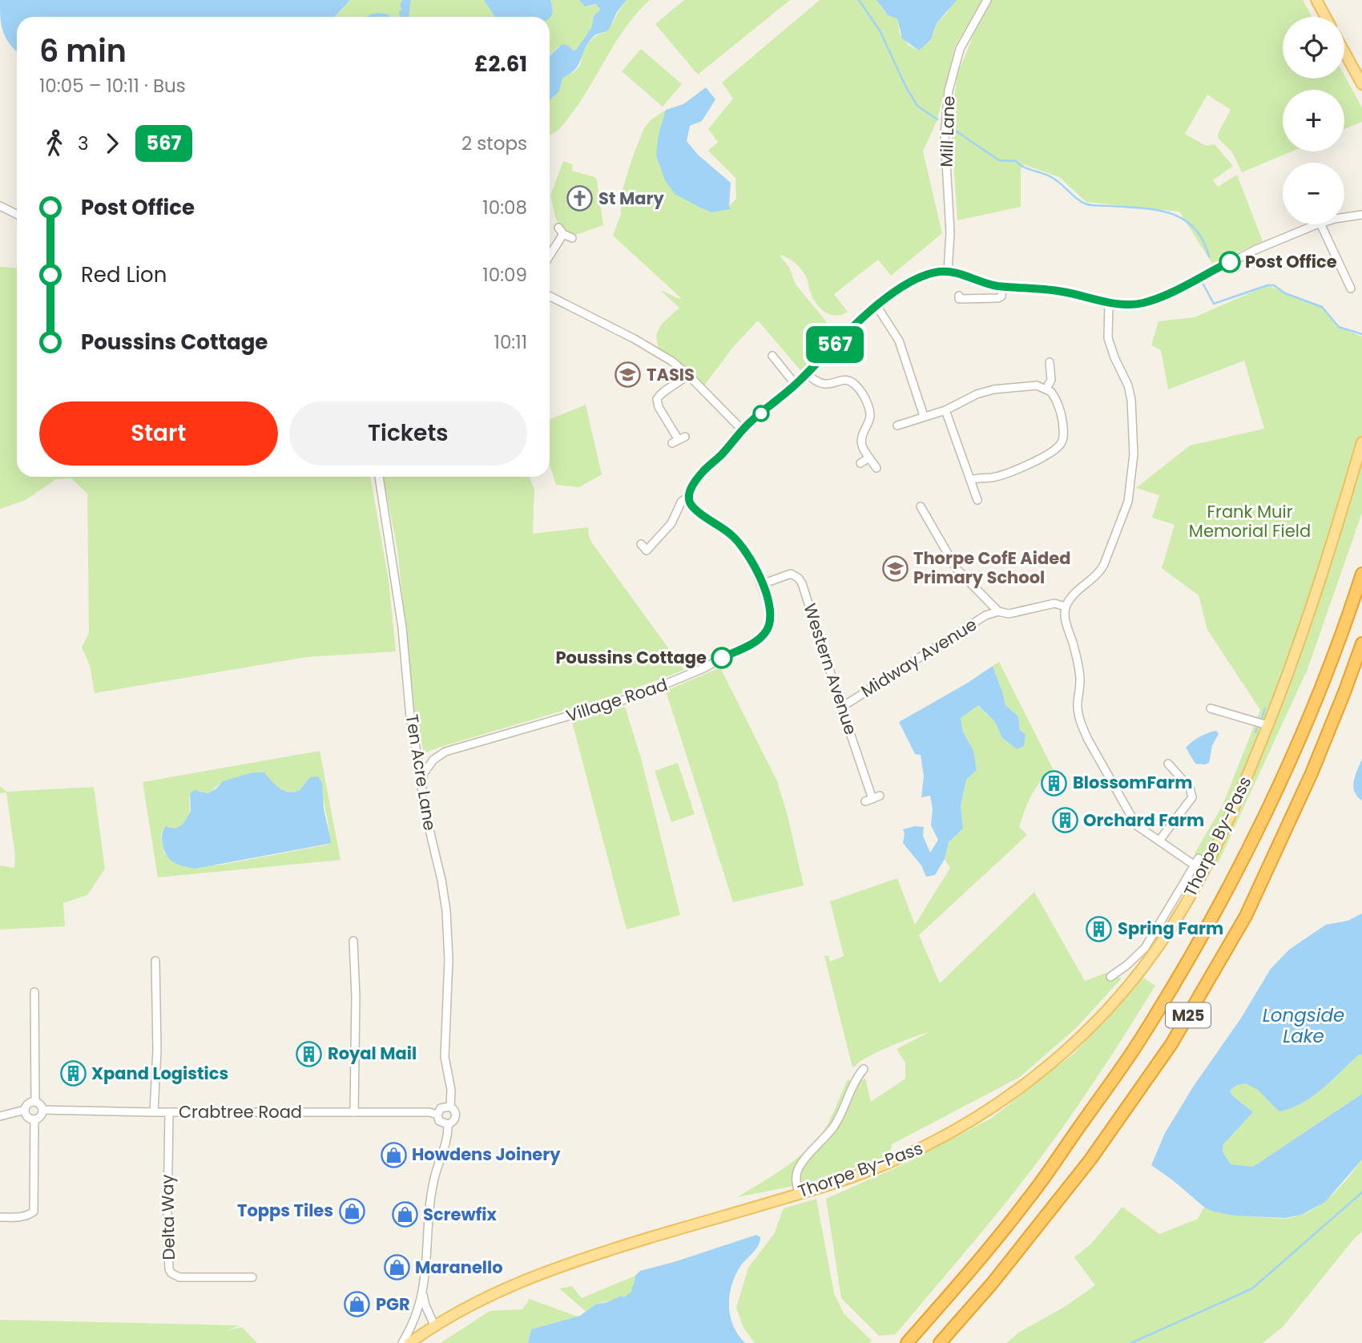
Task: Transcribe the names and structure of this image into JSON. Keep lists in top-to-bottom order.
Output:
{
  "streets": {
    "highway": ["M25"],
    "main road": ["Thorpe By-Pass"],
    "street": [
      "Mill Lane",
      "Midway Avenue",
      "Western Avenue",
      "Village Road",
      "Ten Acre Lane",
      "Crabtree Road",
      "Delta Way"
    ]
  },
  "crossings": [
    ["Midway Avenue", "Western Avenue"],
    ["Western Avenue", "Village Road"],
    ["Village Road", "Ten Acre Lane"],
    ["Ten Acre Lane", "Crabtree Road"],
    ["Crabtree Road", "Delta Way"]
  ],
  "water": ["Longside Lake"],
  "parks": ["Frank Muir Memorial Field"],
  "places": {
    "church": ["St Mary"],
    "other": ["Post Office", "Poussins Cottage"],
    "school or university": ["TASIS", "Thorpe CofE Aided Primary School"],
    "building": [
      "BlossomFarm",
      "Orchard Farm",
      "Spring Farm",
      "Royal Mail",
      "Xpand Logistics"
    ],
    "shop": [
      "Howdens Joinery",
      "Topps Tiles",
      "Screwfix",
      "Maranello",
      "PGR"
    ]
  },
  "lines": ["bus line 567"],
  "page": {
    "on_map": "567",
    "map_buttons": ["+", "−"],
    "heading": ["6 min", "10:05 – 10:11 · Bus", "£2.61"],
    "legs": ["3", "567", "2 stops"],
    "list": [
      {
        "name": "Post Office",
        "value": "10:08"
      },
      {
        "name": "Red Lion",
        "value": "10:09"
      },
      {
        "name": "Poussins Cottage",
        "value": "10:11"
      }
    ],
    "buttons": ["Start", "Tickets"]
  }
}
